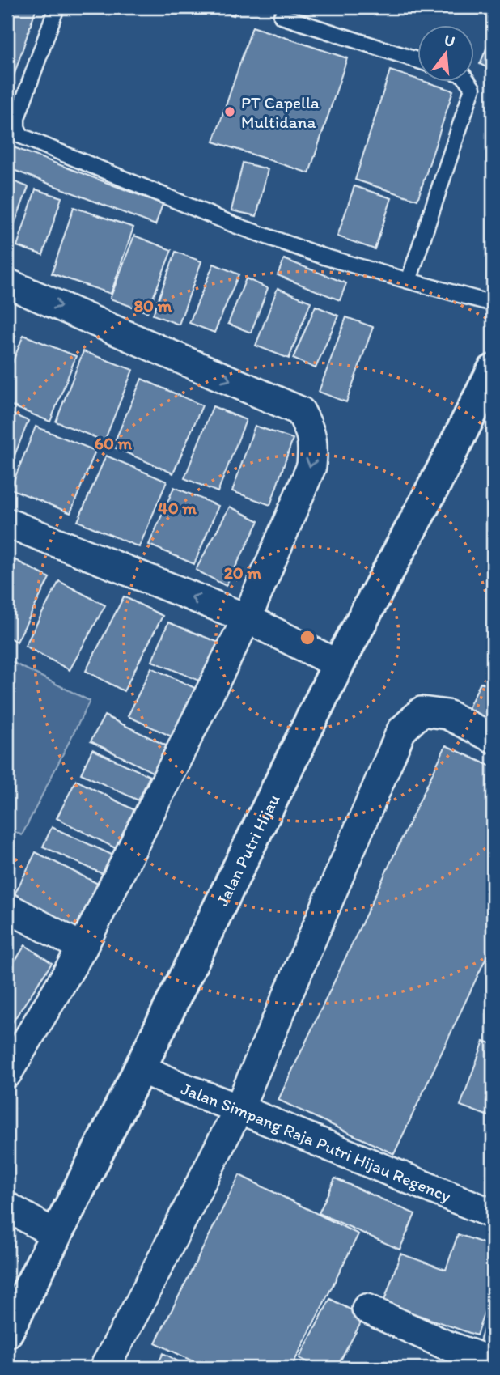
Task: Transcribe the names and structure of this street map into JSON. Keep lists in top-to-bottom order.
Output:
{
  "streets": {
    "main road": ["Jalan Putri Hijau"],
    "street": ["Jalan Simpang Raja Putri Hijau Regency"]
  },
  "crossings": [
    ["Jalan Putri Hijau", "Jalan Simpang Raja Putri Hijau Regency"]
  ],
  "places": ["PT Capella Multidana"],
  "north": "top",
  "rings": [
    "80 m",
    "60 m",
    "40 m",
    "20 m"
  ]
}
